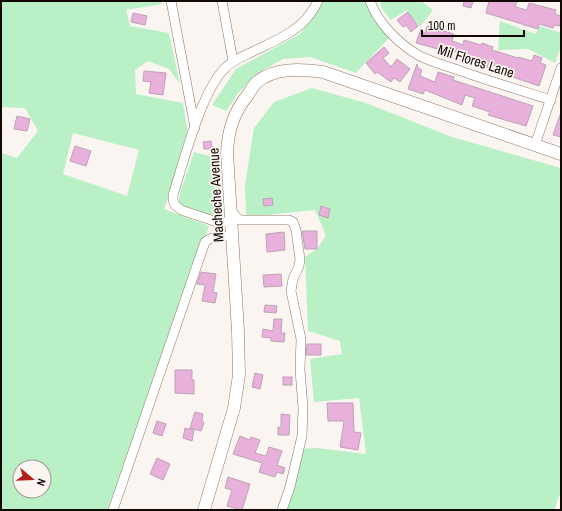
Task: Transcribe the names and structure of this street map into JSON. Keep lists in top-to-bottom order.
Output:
{
  "streets": {
    "main road": ["Macheche Avenue"],
    "street": ["Mil Flores Lane"]
  },
  "scale_bar": "100 m",
  "north": "right"
}
